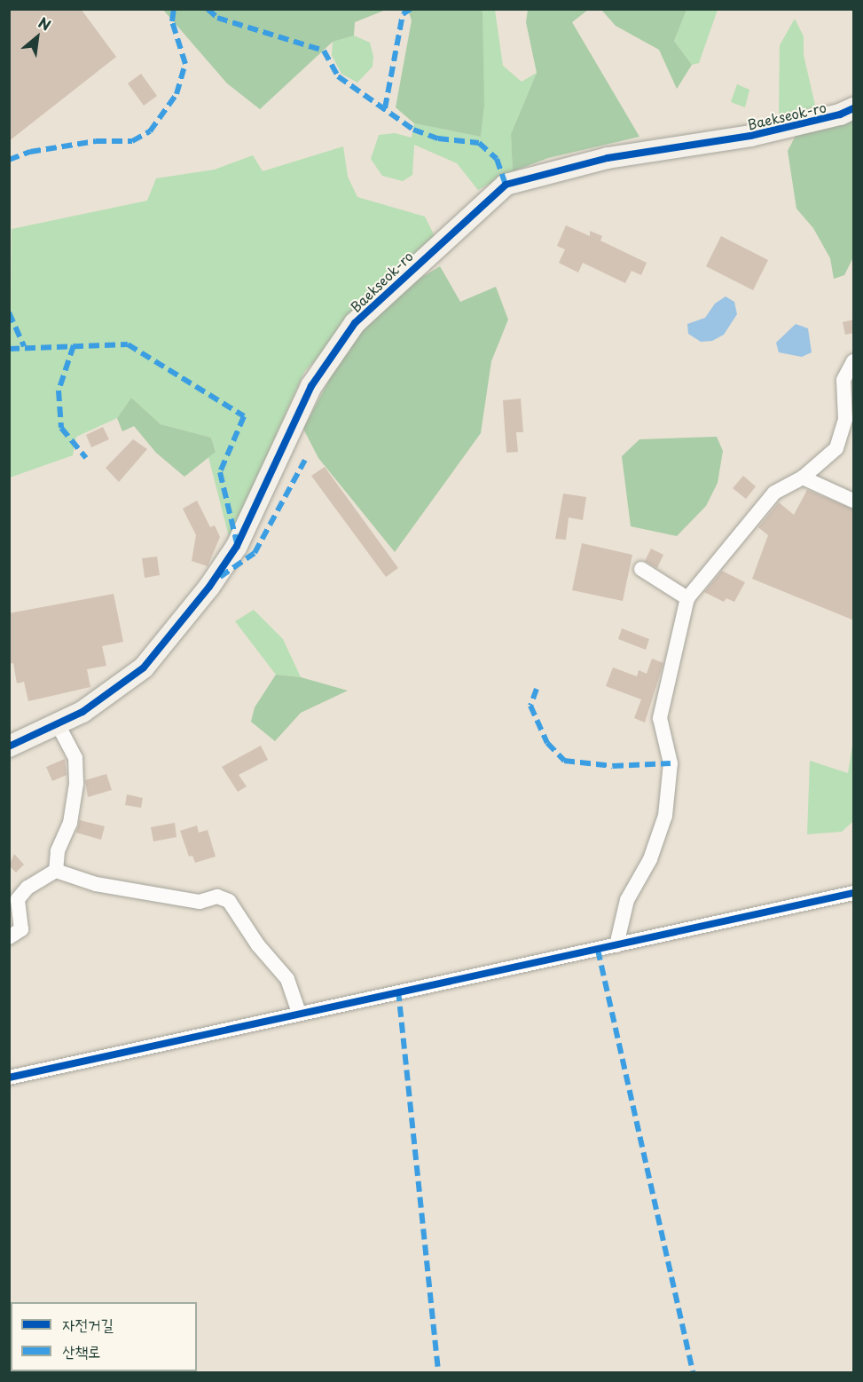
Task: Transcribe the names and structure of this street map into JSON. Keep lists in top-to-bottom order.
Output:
{
  "streets": {
    "street": ["Baekseok-ro"]
  },
  "legend": ["자전거길", "산책로"],
  "north": "top right"
}
